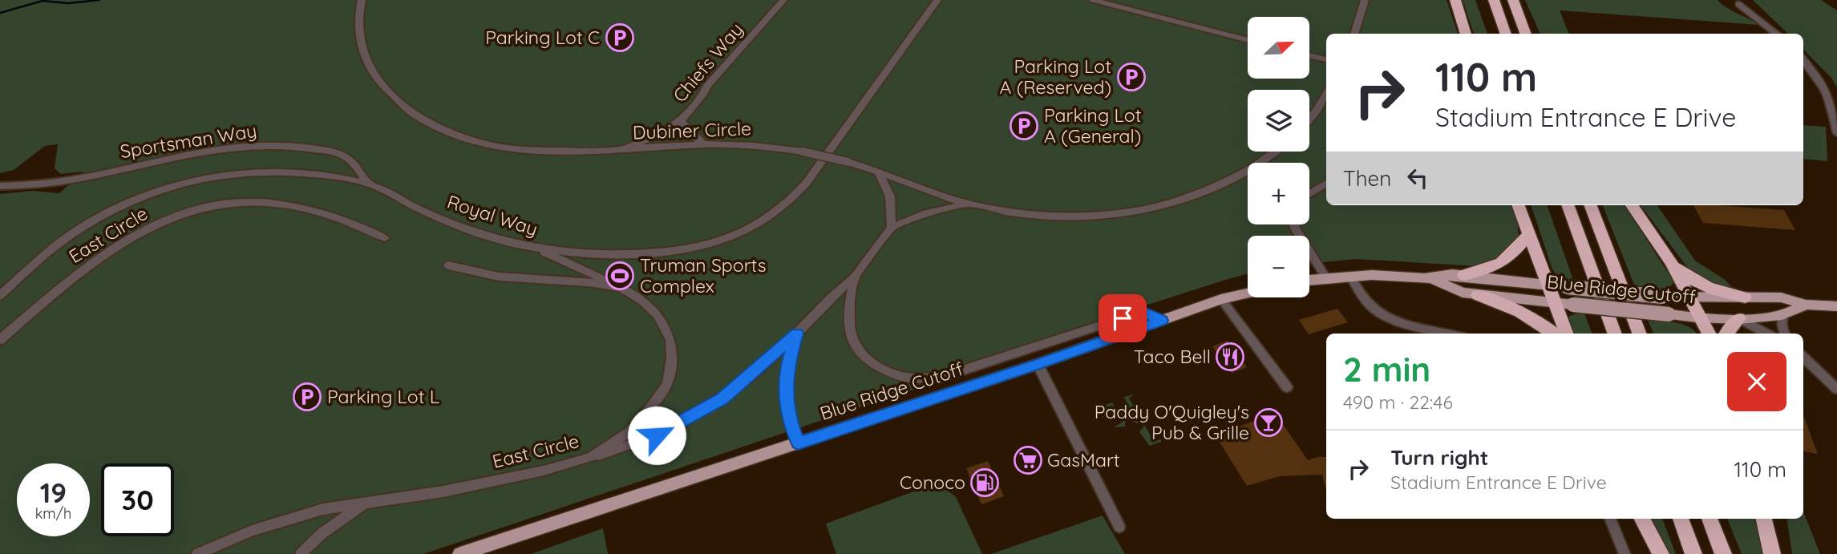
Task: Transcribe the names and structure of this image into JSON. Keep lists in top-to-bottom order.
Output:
{
  "streets": {
    "main road": ["Blue Ridge Cutoff"],
    "street": [
      "Chiefs Way",
      "Dubiner Circle",
      "Sportsman Way",
      "Royal Way",
      "East Circle"
    ]
  },
  "crossings": [
    ["Chiefs Way", "Dubiner Circle"],
    ["Sportsman Way", "Royal Way"],
    ["Royal Way", "East Circle"]
  ],
  "places": {
    "parking": [
      "Parking Lot C",
      "Parking Lot A (Reserved)",
      "Parking Lot A (General)",
      "Parking Lot L"
    ],
    "sports": ["Truman Sports Complex"],
    "restaurant": ["Taco Bell"],
    "bar": ["Paddy O'Quigley's Pub & Grille"],
    "supermarket": ["GasMart"],
    "fuel station": ["Conoco"]
  },
  "north": "top right",
  "page": {
    "map_buttons": ["+", "−"],
    "turn": ["110 m", "Stadium Entrance E Drive"],
    "then": "Then",
    "heading": ["2 min", "490 m · 22:46"],
    "list": [
      {
        "name": "Turn right",
        "note": "Stadium Entrance E Drive",
        "value": "110 m"
      }
    ],
    "speed": "19 km/h",
    "limit": "30"
  }
}
